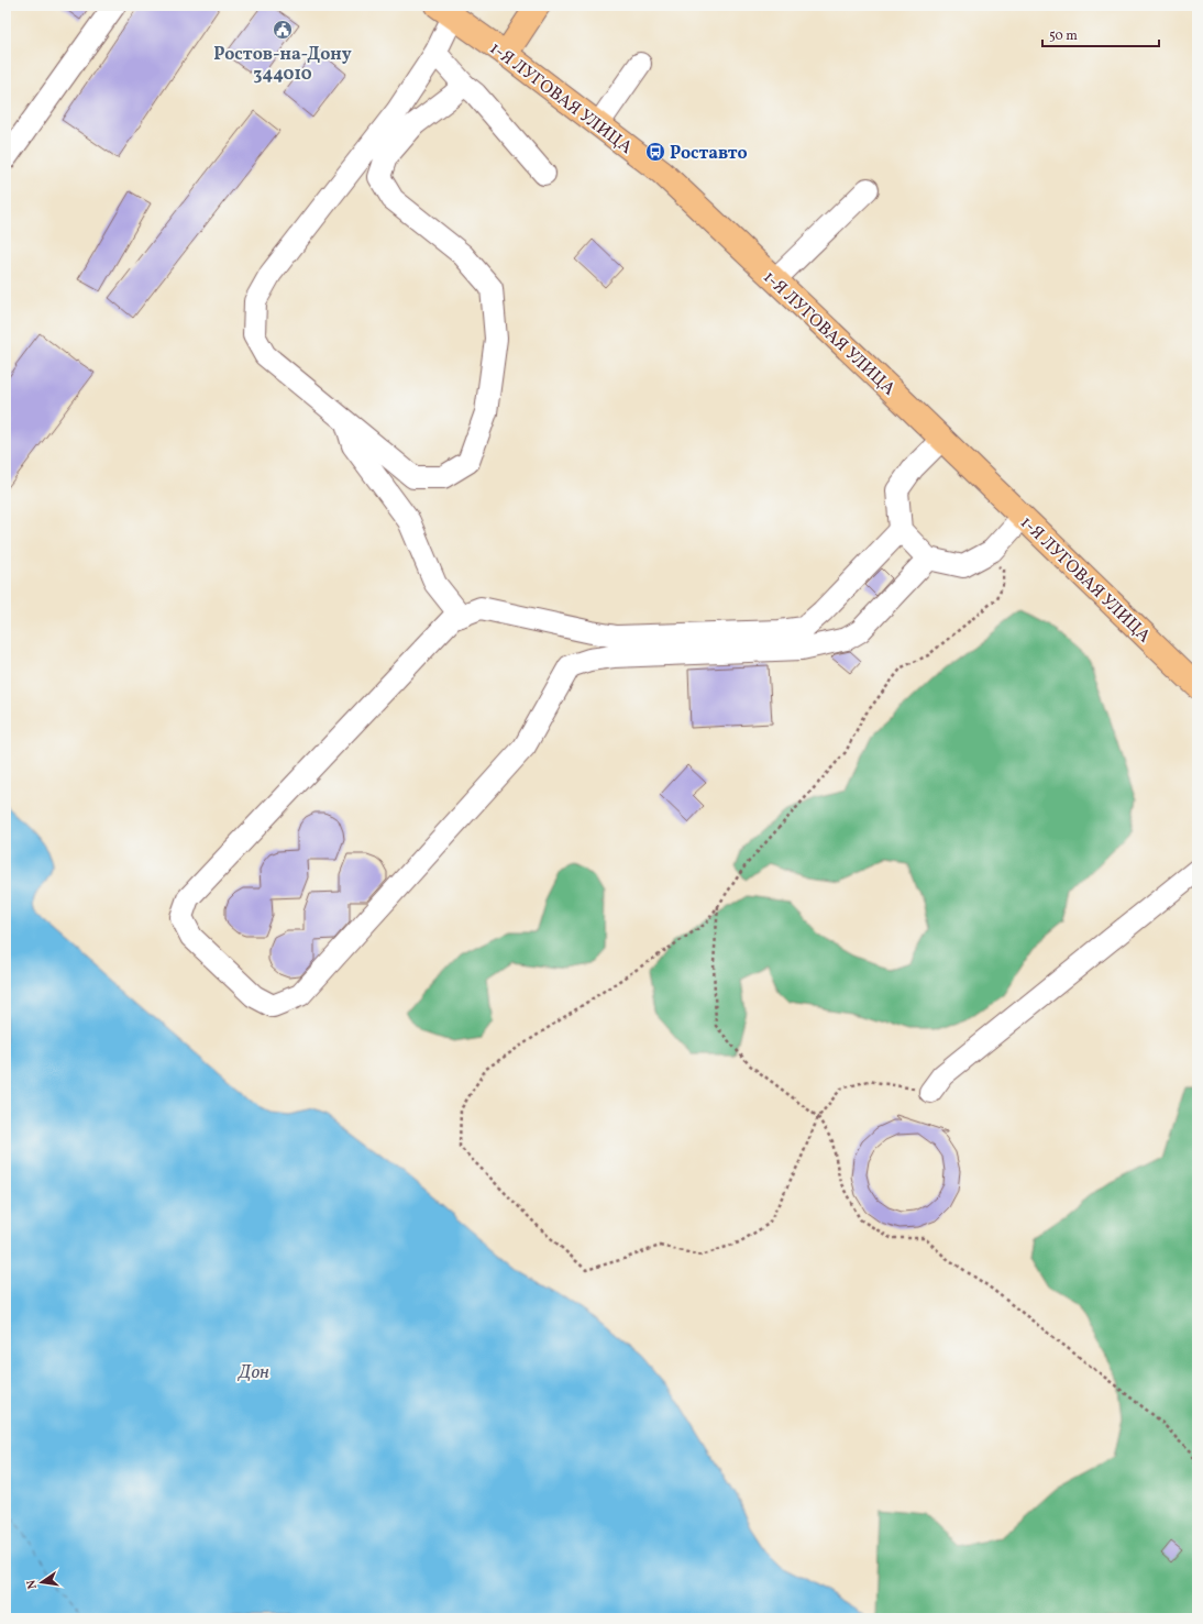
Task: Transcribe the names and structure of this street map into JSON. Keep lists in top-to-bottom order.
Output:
{
  "streets": {
    "main road": ["1-Я ЛУГОВАЯ УЛИЦА"]
  },
  "water": ["Дон"],
  "places": {
    "public building": ["Ростов-на-Дону 344010"],
    "bus stop": ["Роставто"]
  },
  "scale_bar": "50 m",
  "north": "left"
}
